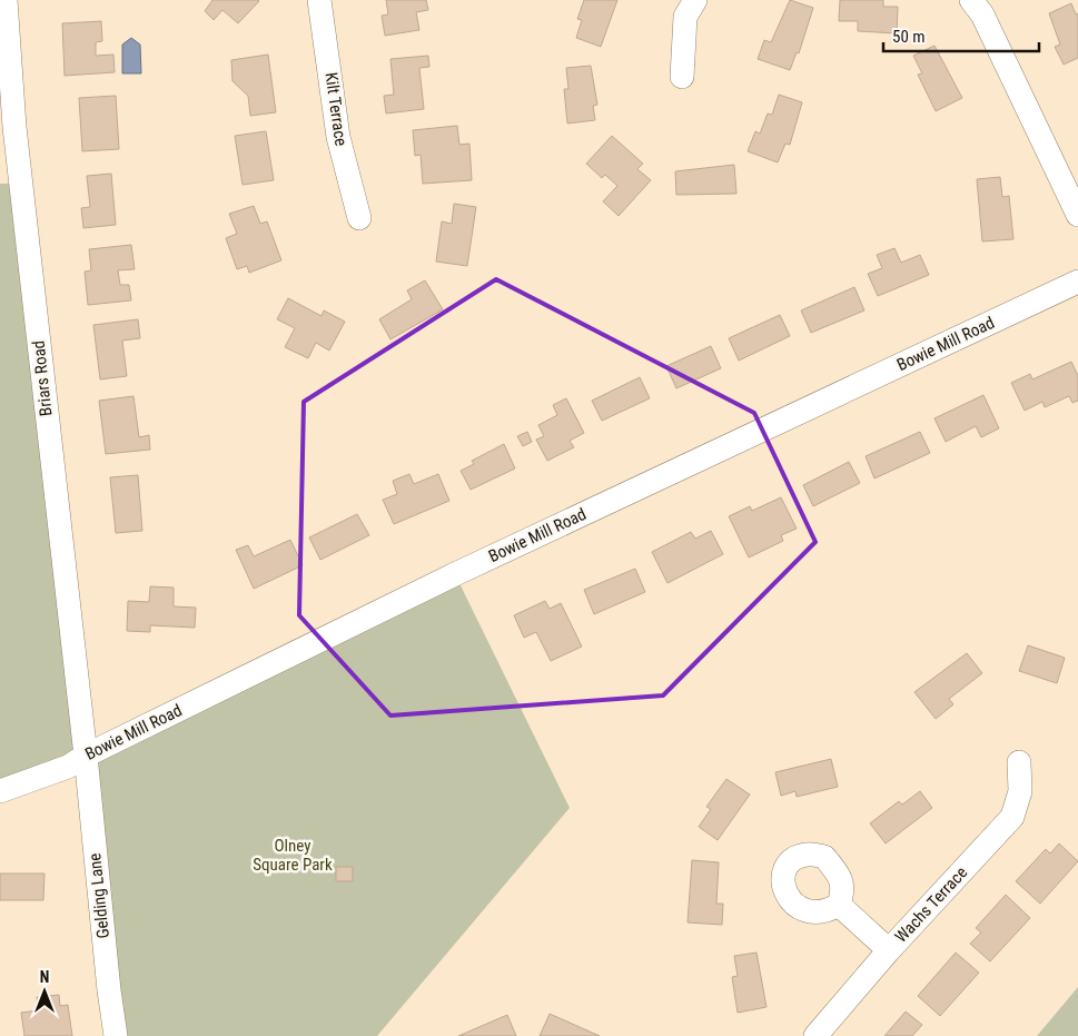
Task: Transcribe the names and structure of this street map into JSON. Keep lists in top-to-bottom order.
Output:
{
  "streets": {
    "street": [
      "Kilt Terrace",
      "Bowie Mill Road",
      "Briars Road",
      "Gelding Lane",
      "Wachs Terrace"
    ]
  },
  "crossings": [
    ["Bowie Mill Road", "Briars Road"],
    ["Bowie Mill Road", "Gelding Lane"],
    ["Briars Road", "Gelding Lane"]
  ],
  "parks": ["Olney Square Park"],
  "scale_bar": "50 m",
  "north": "top"
}
